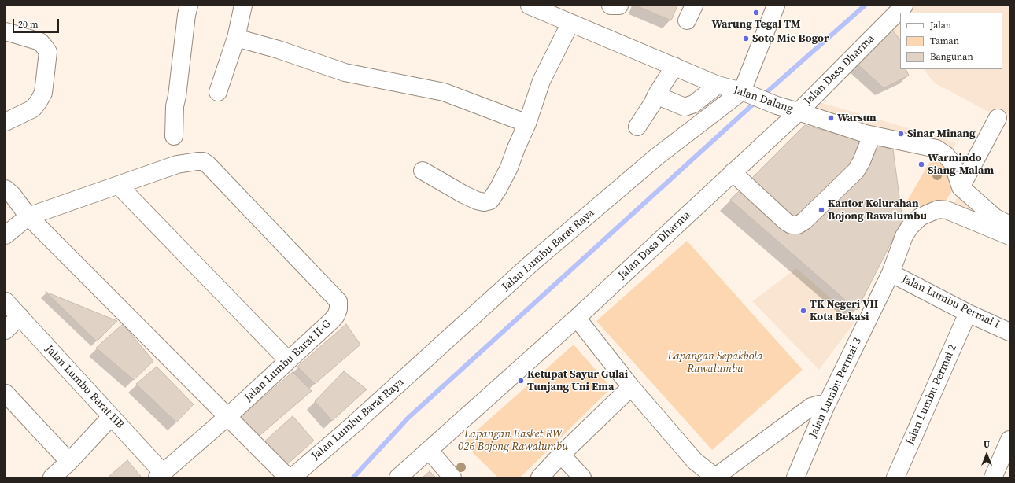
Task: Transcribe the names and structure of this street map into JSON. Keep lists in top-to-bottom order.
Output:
{
  "streets": {
    "street": [
      "Jalan Dasa Dharma",
      "Jalan Dalang",
      "Jalan Lumbu Barat Raya",
      "Jalan Lumbu Permai I",
      "Jalan Lumbu Barat II-G",
      "Jalan Lumbu Barat IIB",
      "Jalan Lumbu Permai 3",
      "Jalan Lumbu Permai 2"
    ]
  },
  "crossings": [
    ["Jalan Dasa Dharma", "Jalan Dalang"],
    ["Jalan Dalang", "Jalan Lumbu Barat Raya"],
    ["Jalan Lumbu Permai I", "Jalan Lumbu Permai 3"],
    ["Jalan Lumbu Permai I", "Jalan Lumbu Permai 2"],
    ["Jalan Lumbu Barat II-G", "Jalan Lumbu Barat IIB"]
  ],
  "parks": ["Lapangan Sepakbola Rawalumbu", "Lapangan Basket RW 026 Bojong Rawalumbu"],
  "places": [
    "Warung Tegal TM",
    "Soto Mie Bogor",
    "Warsun",
    "Sinar Minang",
    "Warmindo Siang-Malam",
    "Kantor Kelurahan Bojong Rawalumbu",
    "TK Negeri VII Kota Bekasi",
    "Ketupat Sayur Gulai Tunjang Uni Ema"
  ],
  "legend": ["Jalan", "Taman", "Bangunan"],
  "scale_bar": "20 m",
  "north": "top"
}
